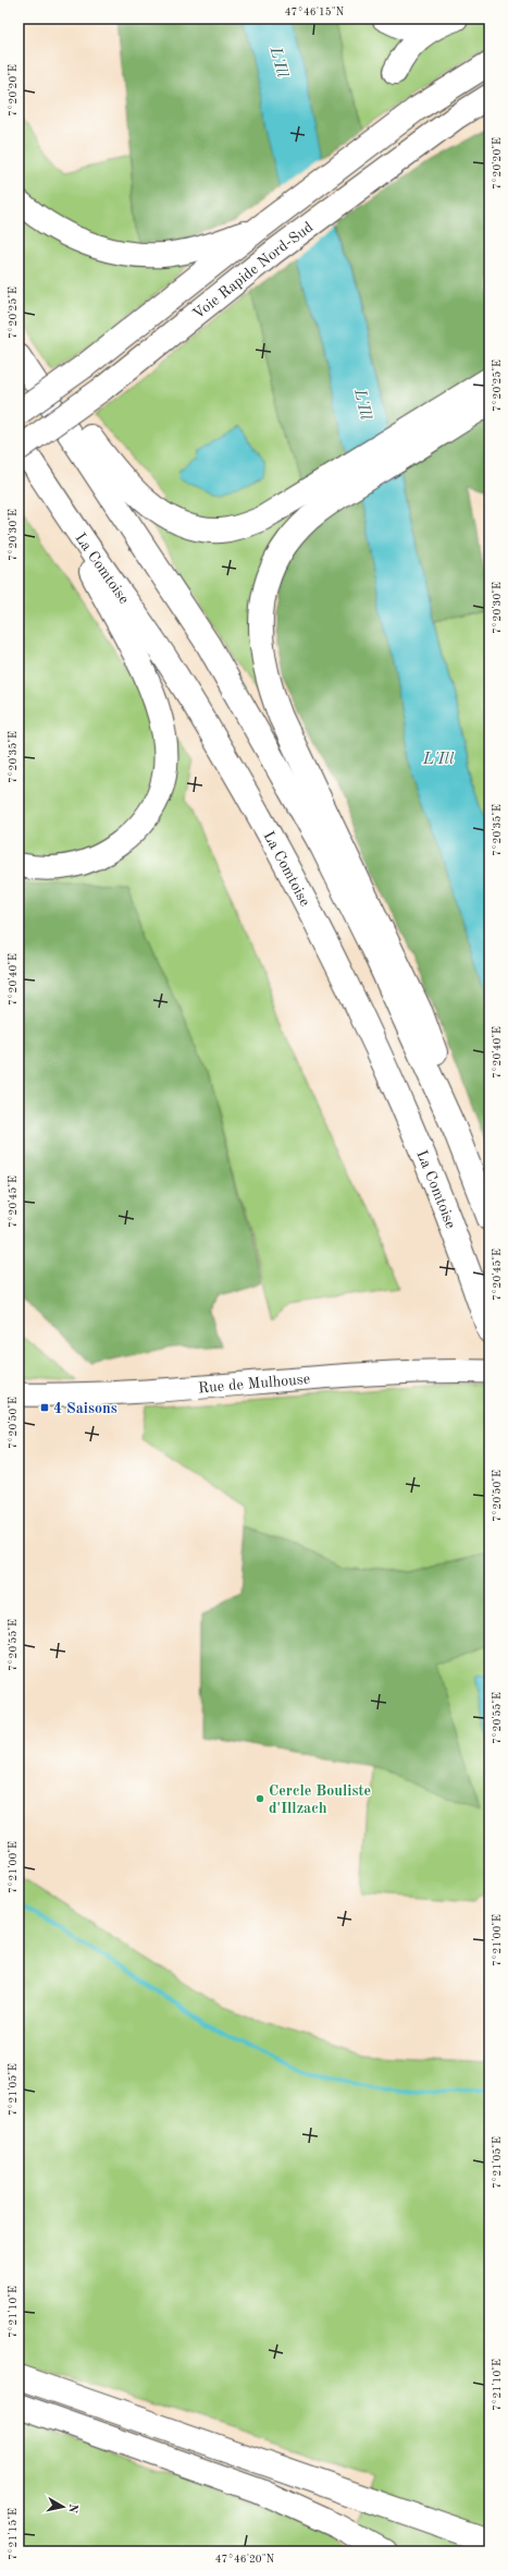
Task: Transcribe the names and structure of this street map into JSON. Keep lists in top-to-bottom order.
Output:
{
  "streets": {
    "highway": ["Voie Rapide Nord-Sud", "La Comtoise"],
    "main road": ["Rue de Mulhouse"]
  },
  "crossings": [
    ["Voie Rapide Nord-Sud", "La Comtoise"]
  ],
  "water": ["L'Ill"],
  "places": {
    "transit": ["4 Saisons"],
    "other": ["Cercle Bouliste d'Illzach"]
  },
  "north": "right",
  "coordinates": [
    "47°46'15\"N",
    "7°20'20\"E",
    "7°20'25\"E",
    "7°20'30\"E",
    "7°20'35\"E",
    "7°20'40\"E",
    "7°20'45\"E",
    "7°20'50\"E",
    "7°20'55\"E",
    "7°21'00\"E",
    "7°21'05\"E",
    "7°21'10\"E",
    "7°21'15\"E",
    "47°46'20\"N"
  ]
}
